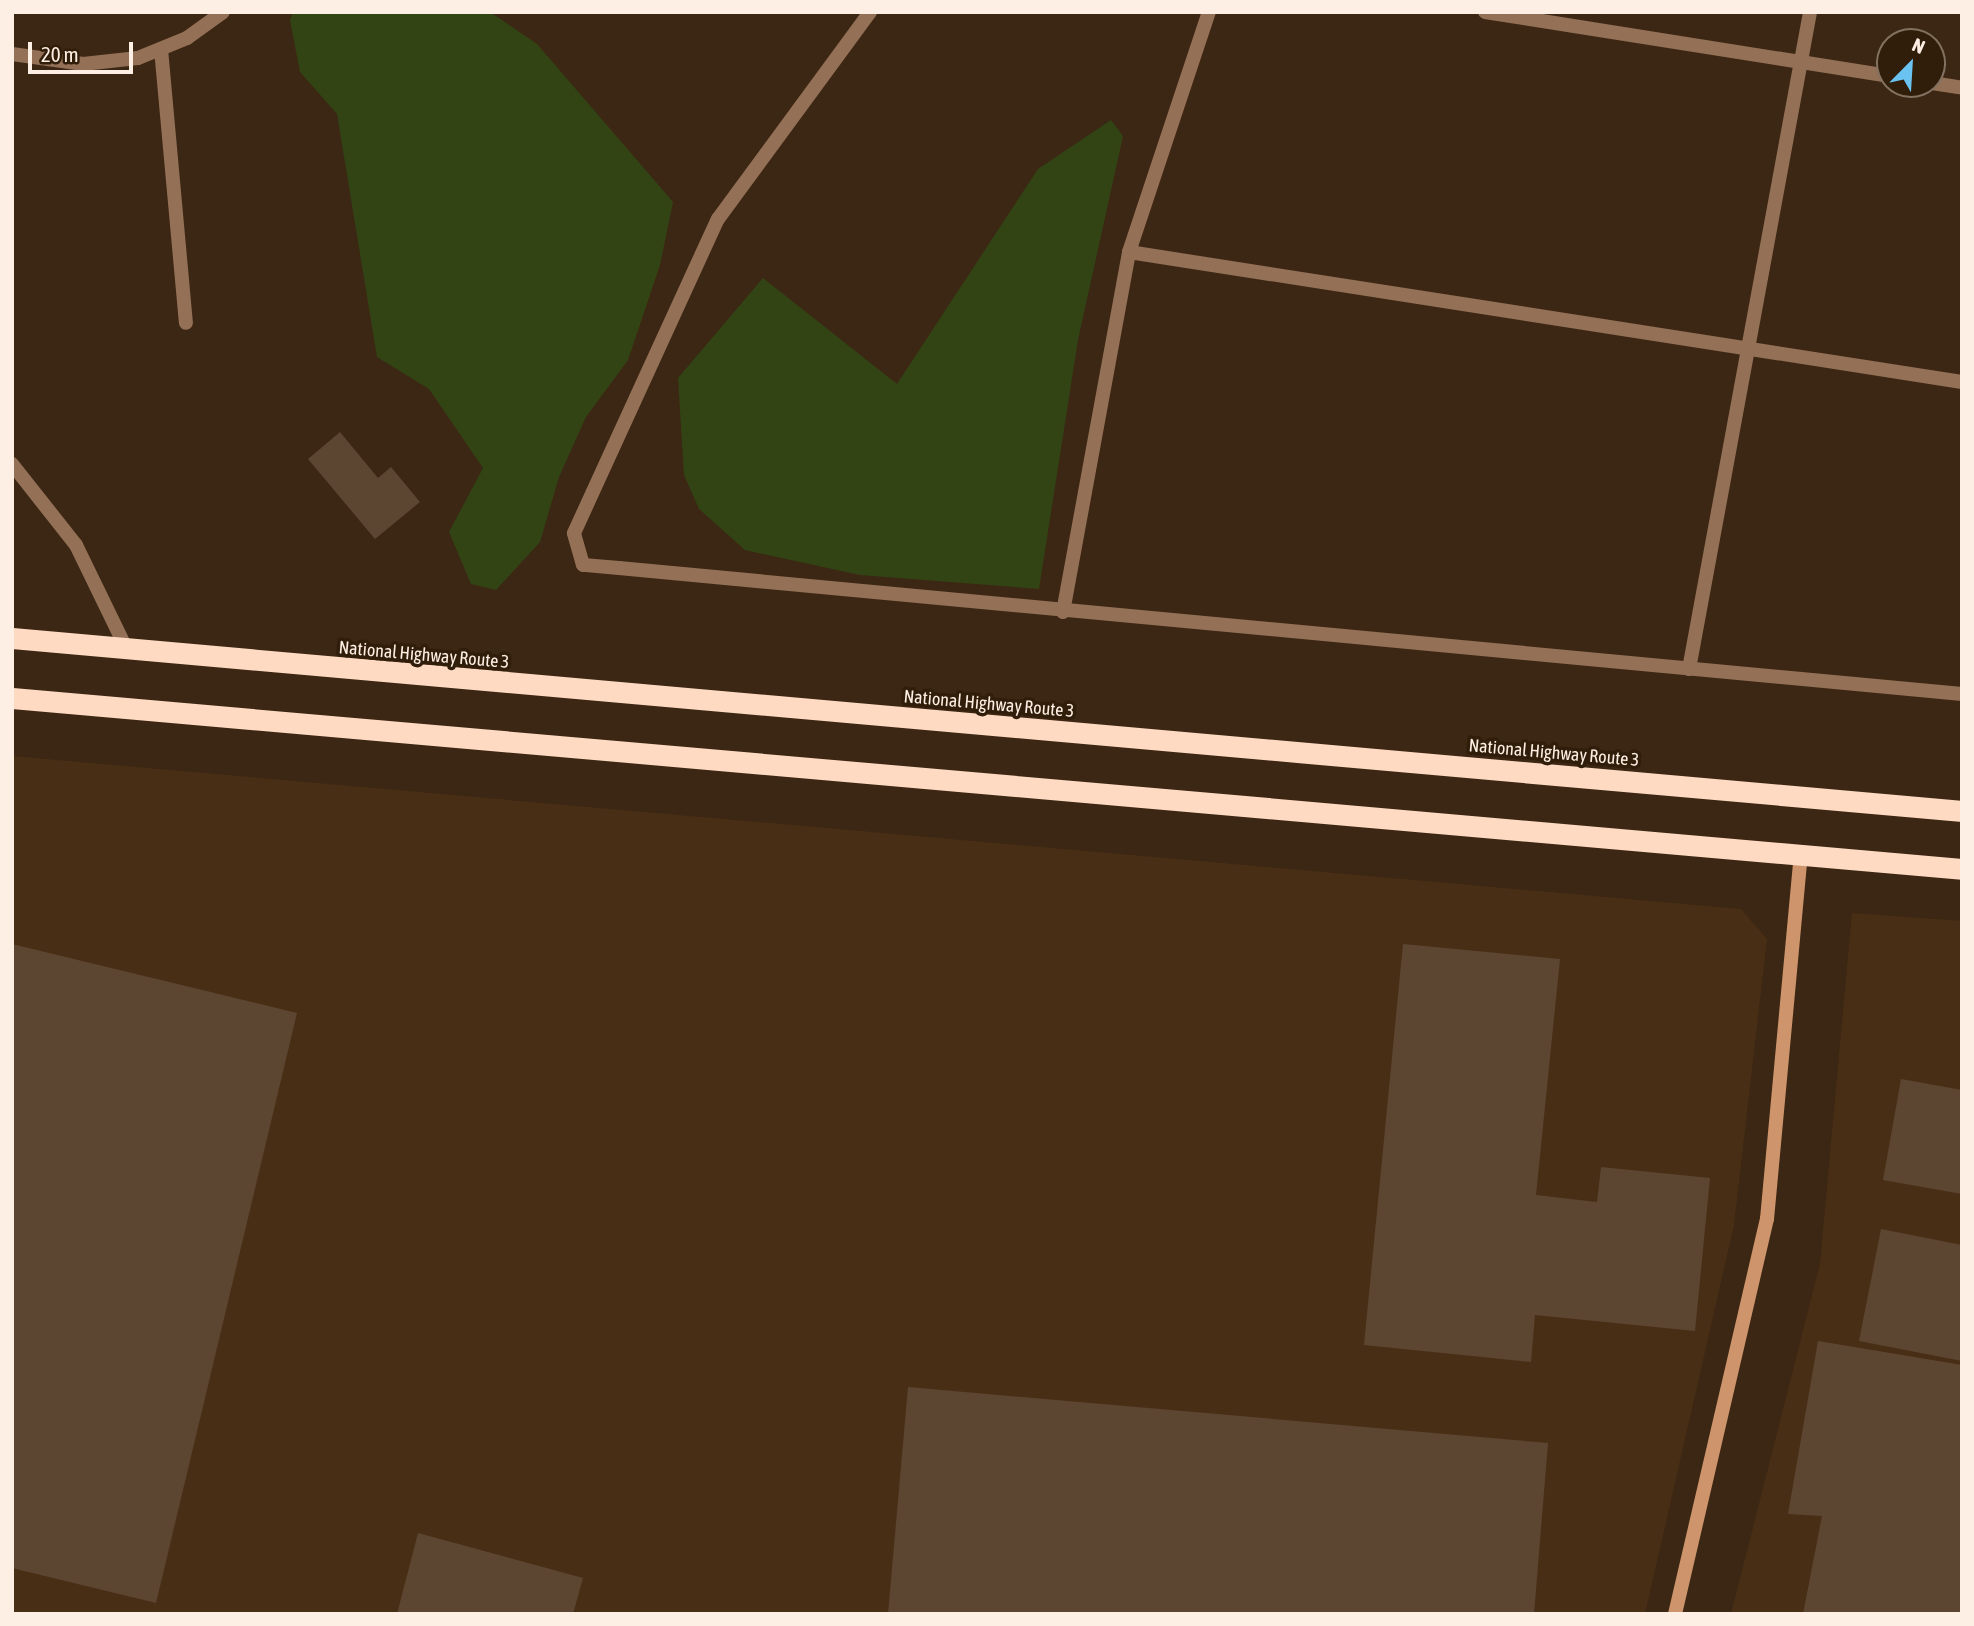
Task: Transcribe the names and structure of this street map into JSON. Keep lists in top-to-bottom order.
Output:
{
  "streets": {
    "highway": ["National Highway Route 3"]
  },
  "scale_bar": "20 m",
  "north": "top right"
}
